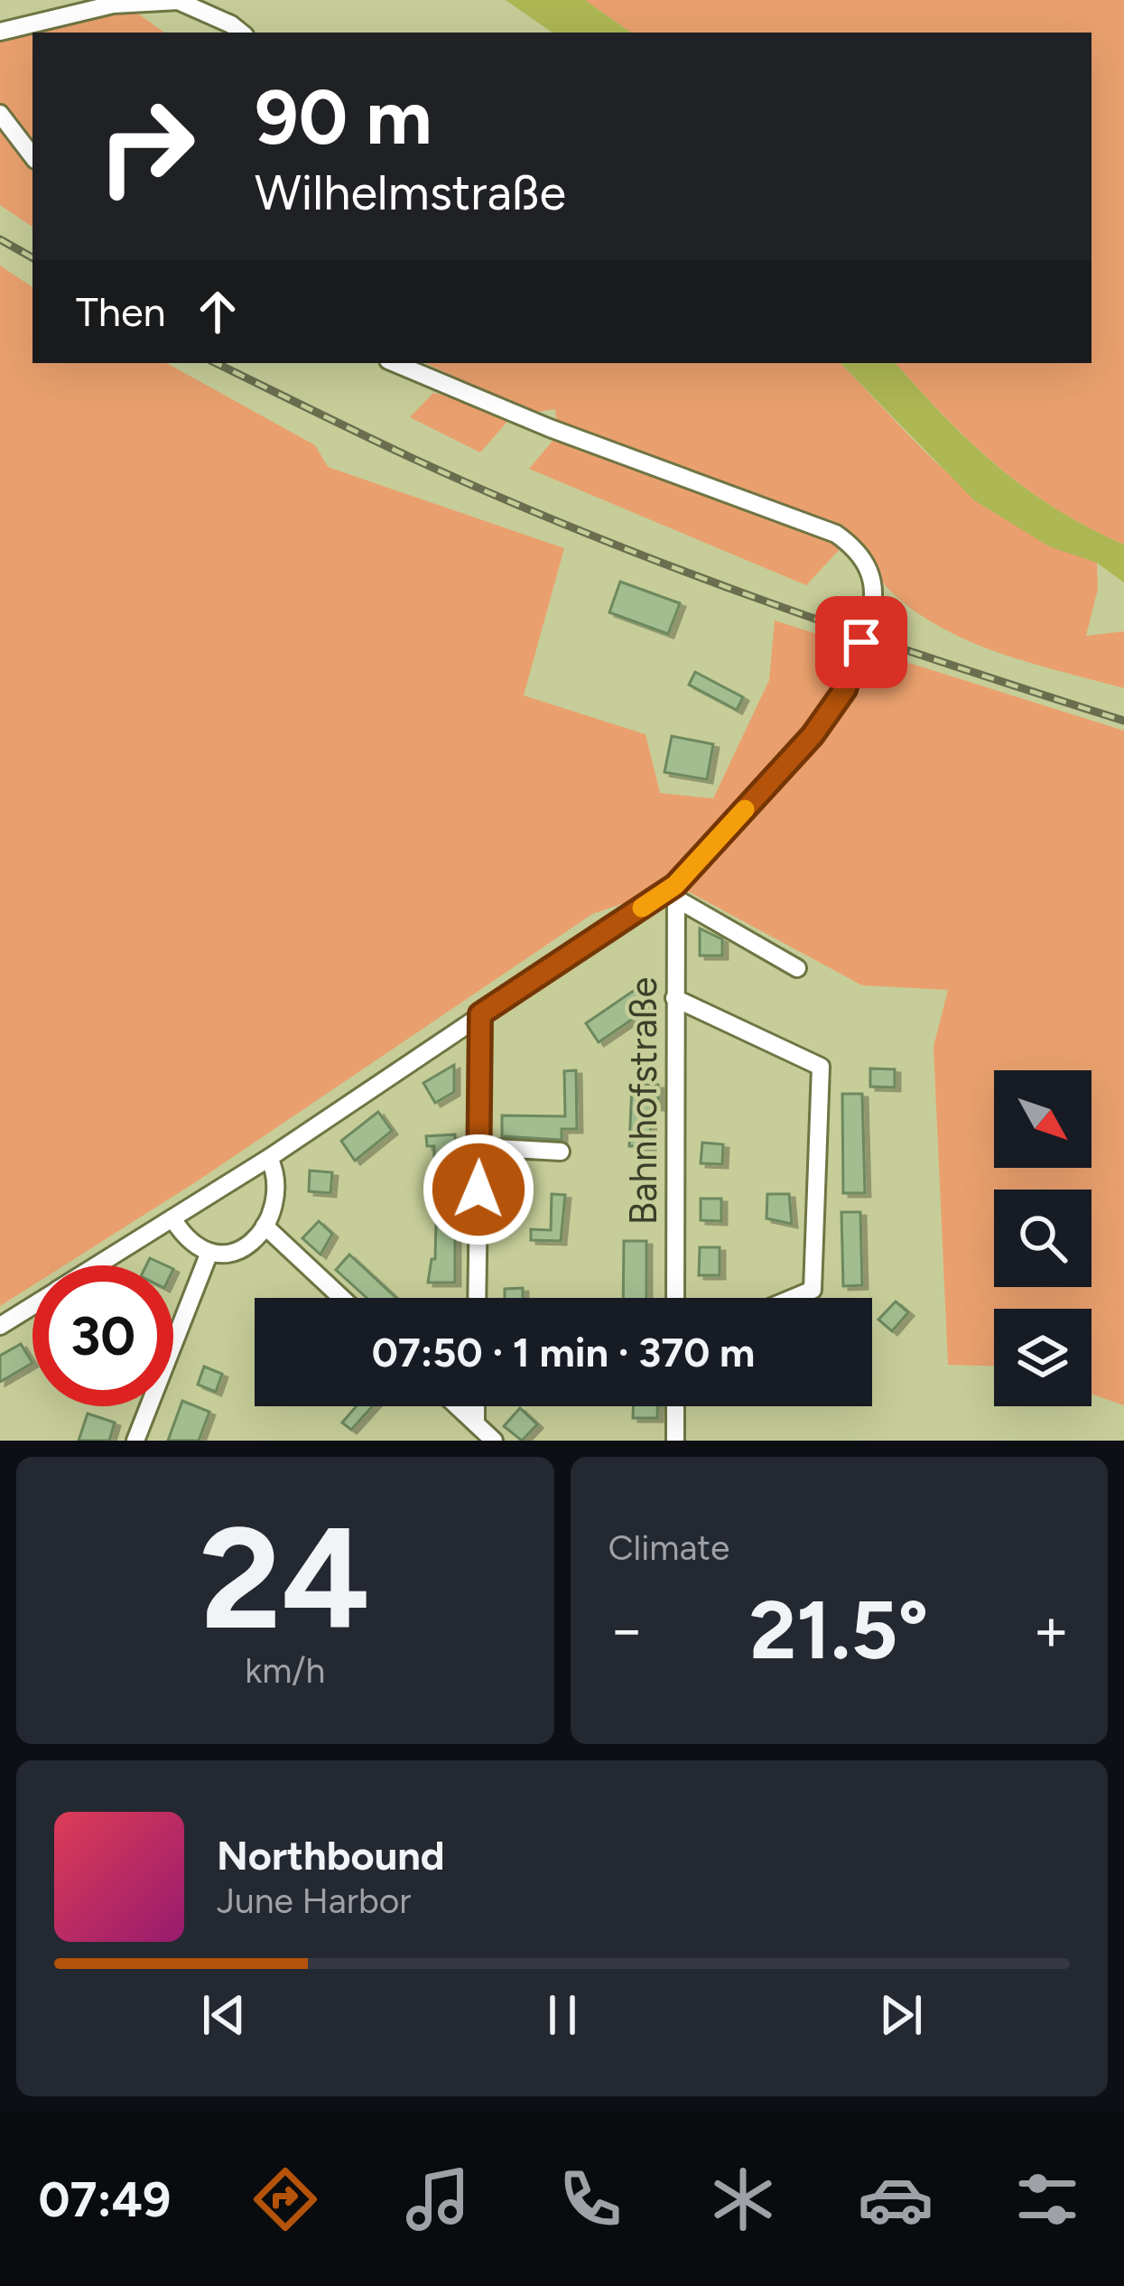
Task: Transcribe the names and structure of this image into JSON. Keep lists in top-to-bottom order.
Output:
{
  "streets": {
    "street": ["Bahnhofstraße"]
  },
  "north": "bottom right",
  "page": {
    "turn": ["90 m", "Wilhelmstraße"],
    "then": "Then",
    "limit": "30",
    "trip": "07:50 · 1 min · 370 m",
    "tile": [
      ["24", "km/h"],
      "Climate"
    ],
    "heat": ["−", "21.5°", "+"],
    "song": ["Northbound", "June Harbor"],
    "tabs": "07:49"
  }
}
